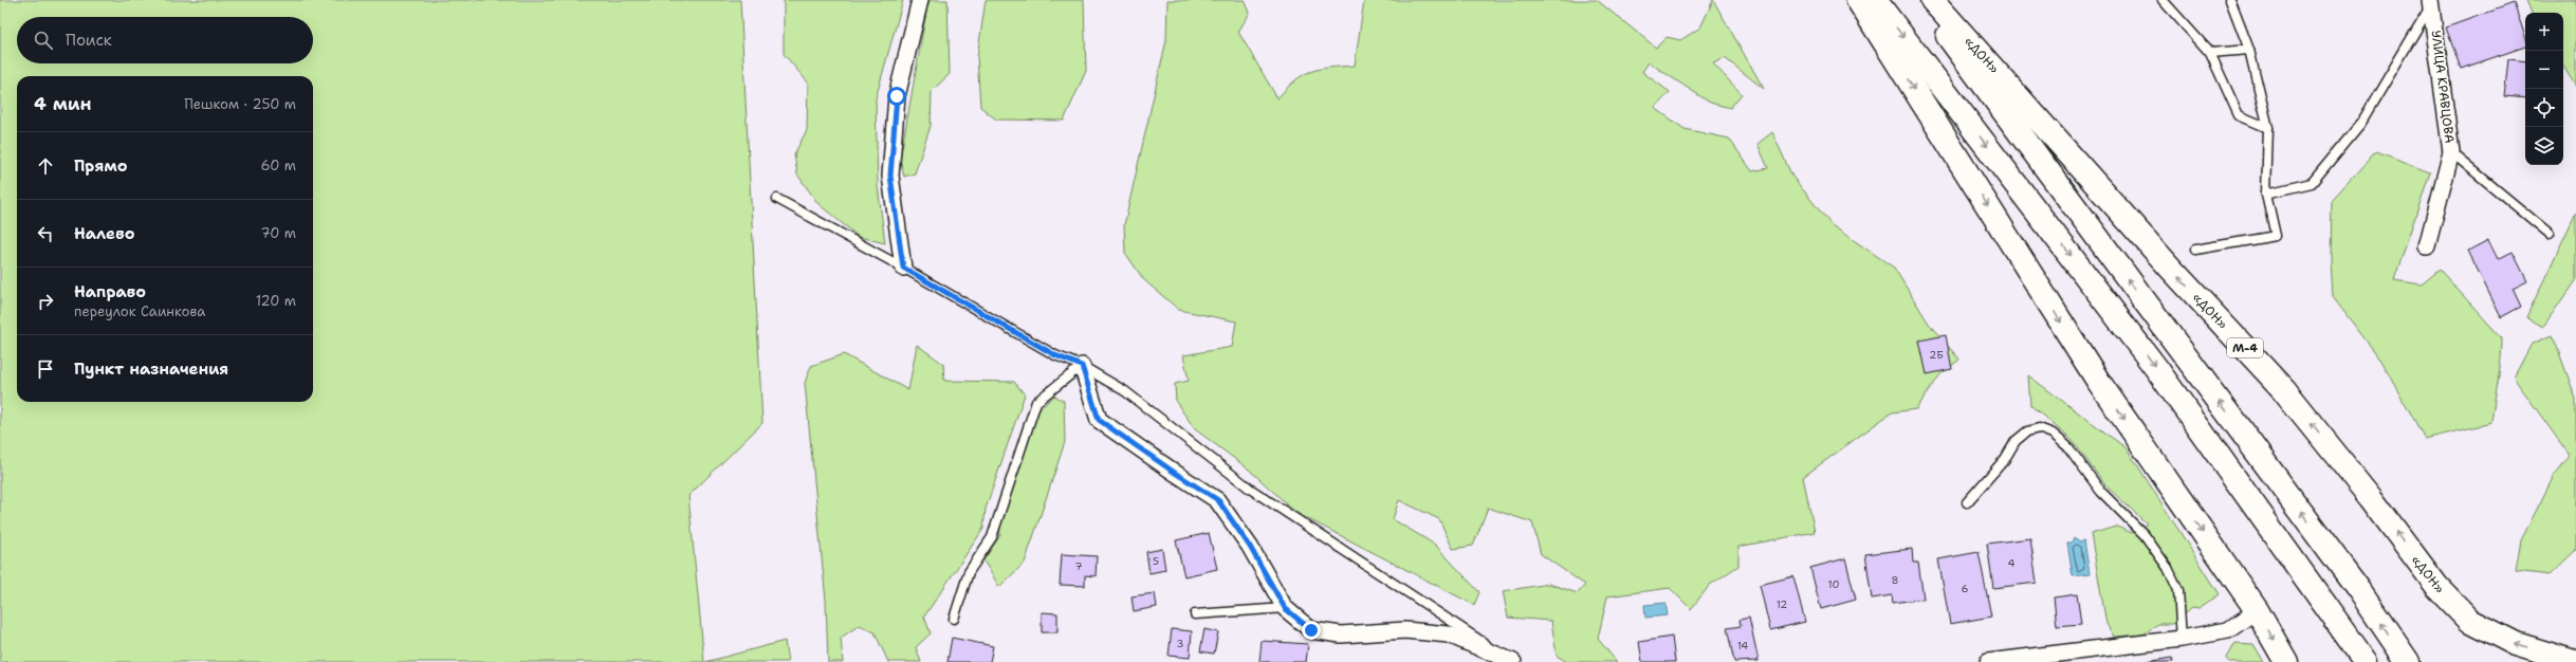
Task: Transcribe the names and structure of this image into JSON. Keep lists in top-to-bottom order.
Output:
{
  "streets": {
    "highway": ["«ДОН»", "М-4"],
    "street": ["УЛИЦА КРАВЦОВА"]
  },
  "house_numbers": [
    "2Б",
    "5",
    "4",
    "7",
    "8",
    "10",
    "6",
    "12",
    "3",
    "14"
  ],
  "page": {
    "map_buttons": ["+", "−"],
    "search": "Поиск",
    "heading": ["4 мин", "Пешком · 250 m"],
    "list": [
      ["Прямо", "60 m"],
      ["Налево", "70 m"],
      ["Направо", "переулок Саинкова", "120 m"],
      "Пункт назначения"
    ]
  }
}
